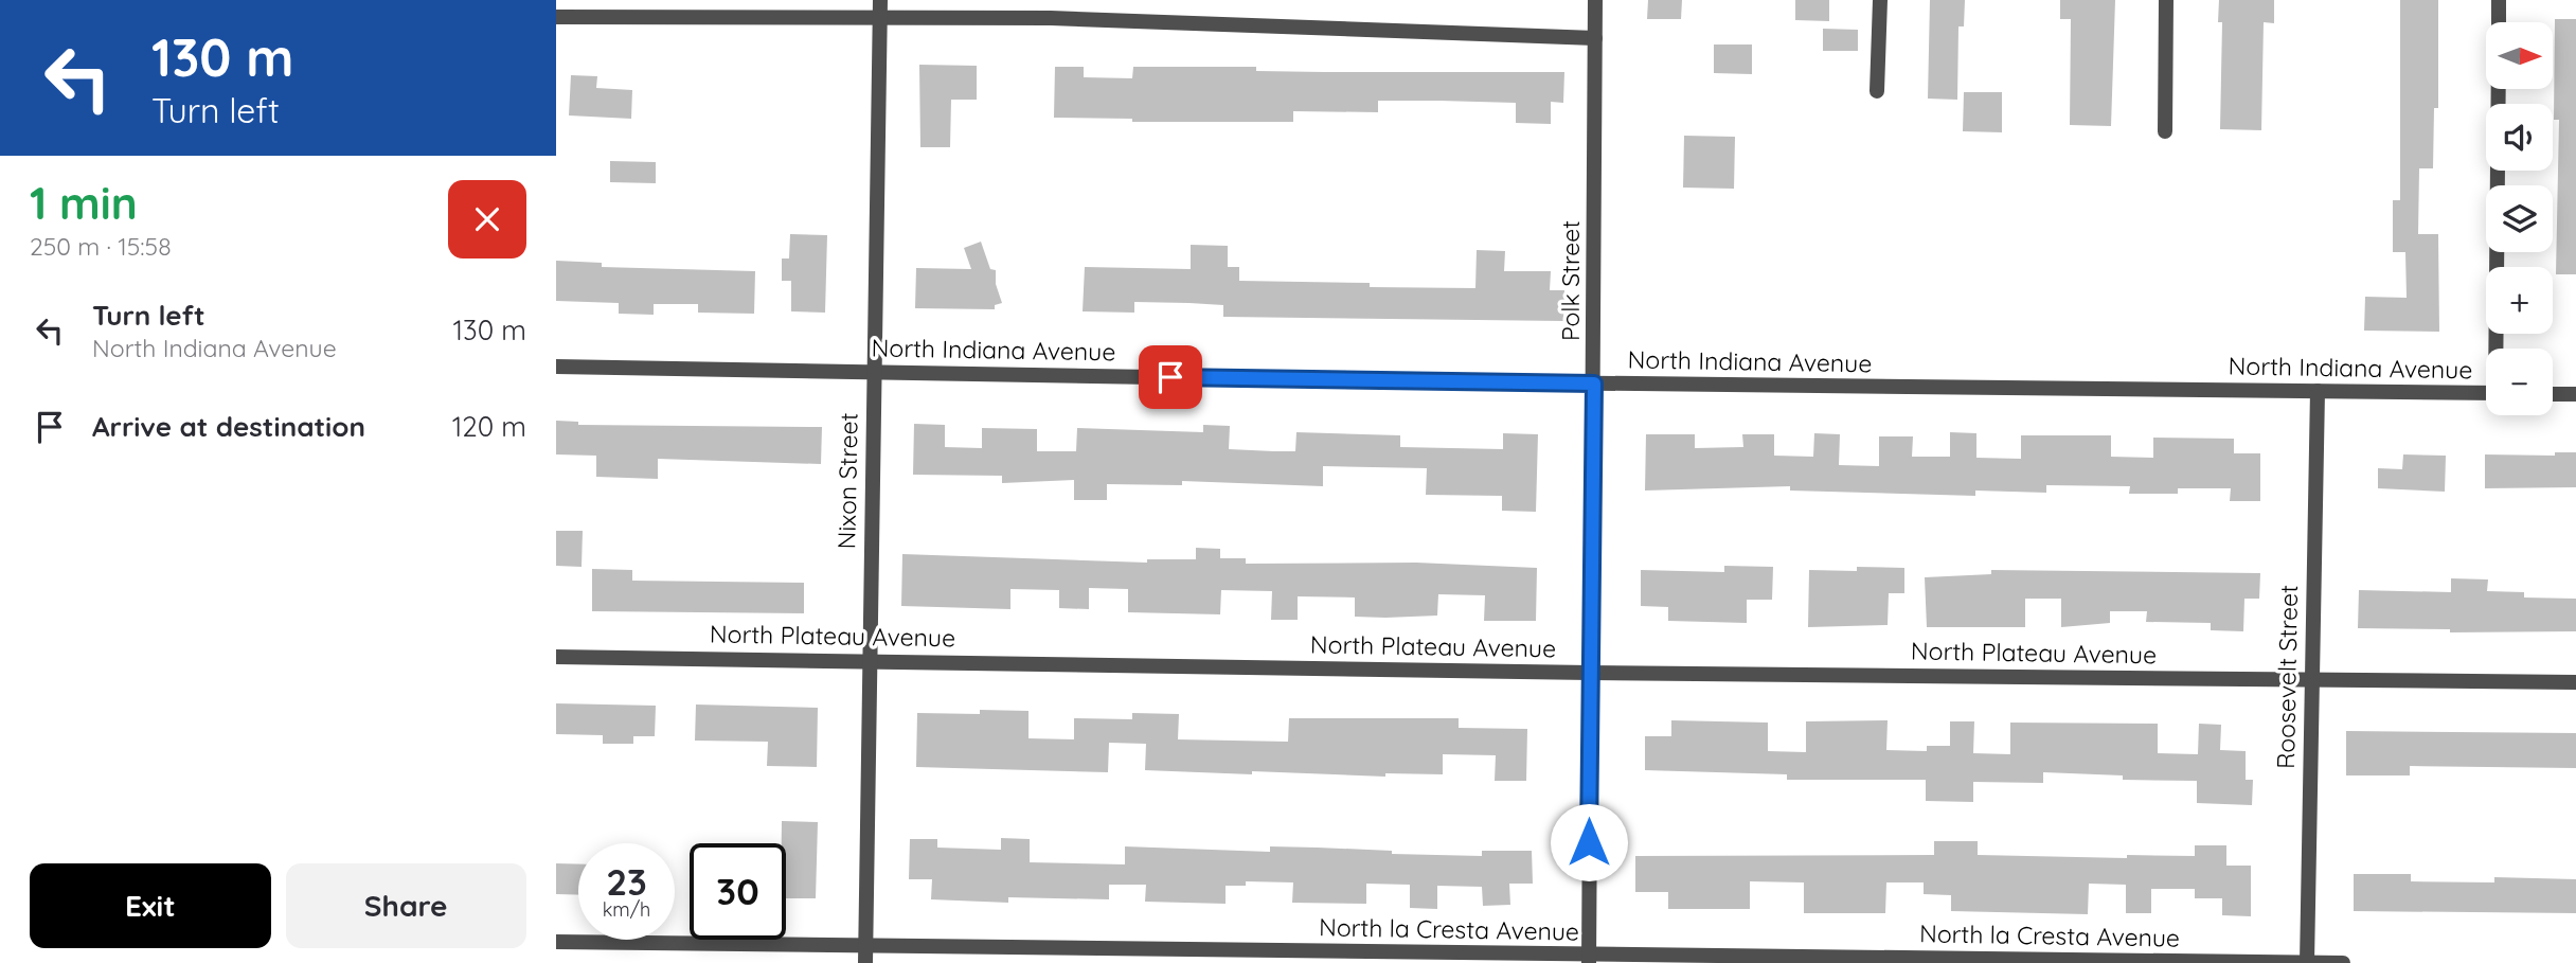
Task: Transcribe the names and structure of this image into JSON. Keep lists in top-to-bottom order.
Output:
{
  "streets": {
    "street": [
      "Polk Street",
      "North Indiana Avenue",
      "Nixon Street",
      "North Plateau Avenue",
      "Roosevelt Street",
      "North la Cresta Avenue"
    ]
  },
  "crossings": [
    ["Polk Street", "North Indiana Avenue"],
    ["Polk Street", "North Plateau Avenue"],
    ["Polk Street", "North la Cresta Avenue"],
    ["North Indiana Avenue", "Nixon Street"],
    ["North Indiana Avenue", "Roosevelt Street"],
    ["Nixon Street", "North Plateau Avenue"],
    ["Nixon Street", "North la Cresta Avenue"],
    ["North Plateau Avenue", "Roosevelt Street"],
    ["Roosevelt Street", "North la Cresta Avenue"]
  ],
  "north": "right",
  "page": {
    "turn": ["130 m", "Turn left"],
    "map_buttons": ["+", "−"],
    "heading": ["1 min", "250 m · 15:58"],
    "list": [
      {
        "name": "Turn left",
        "note": "North Indiana Avenue",
        "value": "130 m"
      },
      {
        "name": "Arrive at destination",
        "value": "120 m"
      }
    ],
    "speed": "23 km/h",
    "limit": "30",
    "buttons": ["Exit", "Share"]
  }
}
